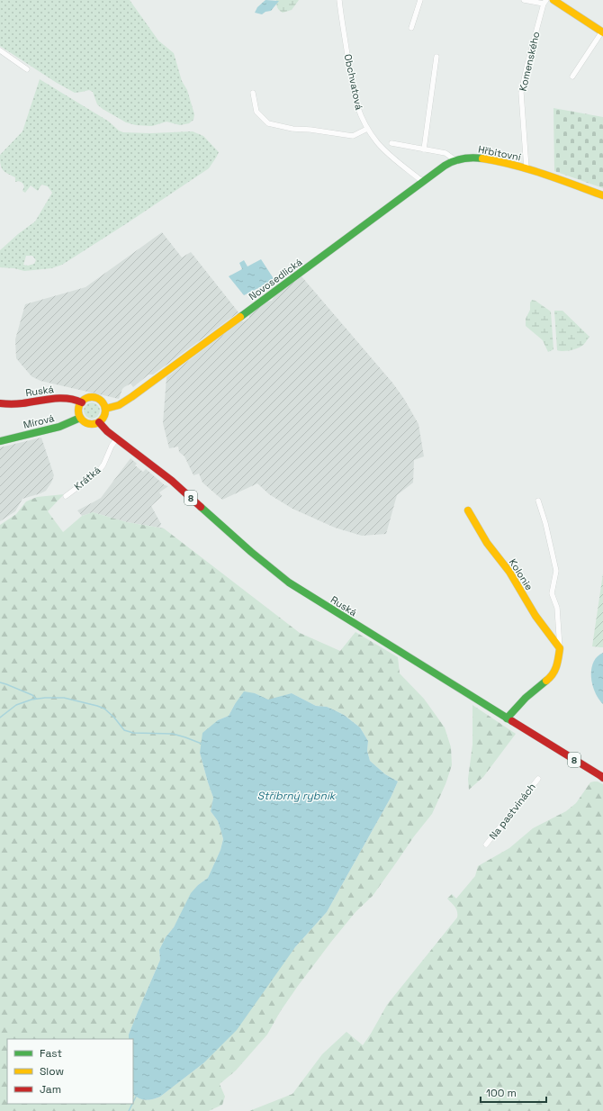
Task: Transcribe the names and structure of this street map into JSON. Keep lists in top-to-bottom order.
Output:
{
  "streets": {
    "street": [
      "Komenského",
      "Obchvatová",
      "Hřbitovní",
      "Novosedlická",
      "Ruská",
      "Mírová",
      "Krátká",
      "8",
      "Kolonie",
      "Na pastvinách"
    ]
  },
  "crossings": [
    ["Komenského", "Hřbitovní"],
    ["Obchvatová", "Novosedlická"],
    ["Hřbitovní", "Novosedlická"],
    ["Novosedlická", "Ruská"],
    ["Novosedlická", "Mírová"],
    ["Ruská", "Mírová"],
    ["Ruská", "Krátká"]
  ],
  "water": ["Stříbrný rybník"],
  "legend": ["Fast", "Slow", "Jam"],
  "scale_bar": "100 m"
}
